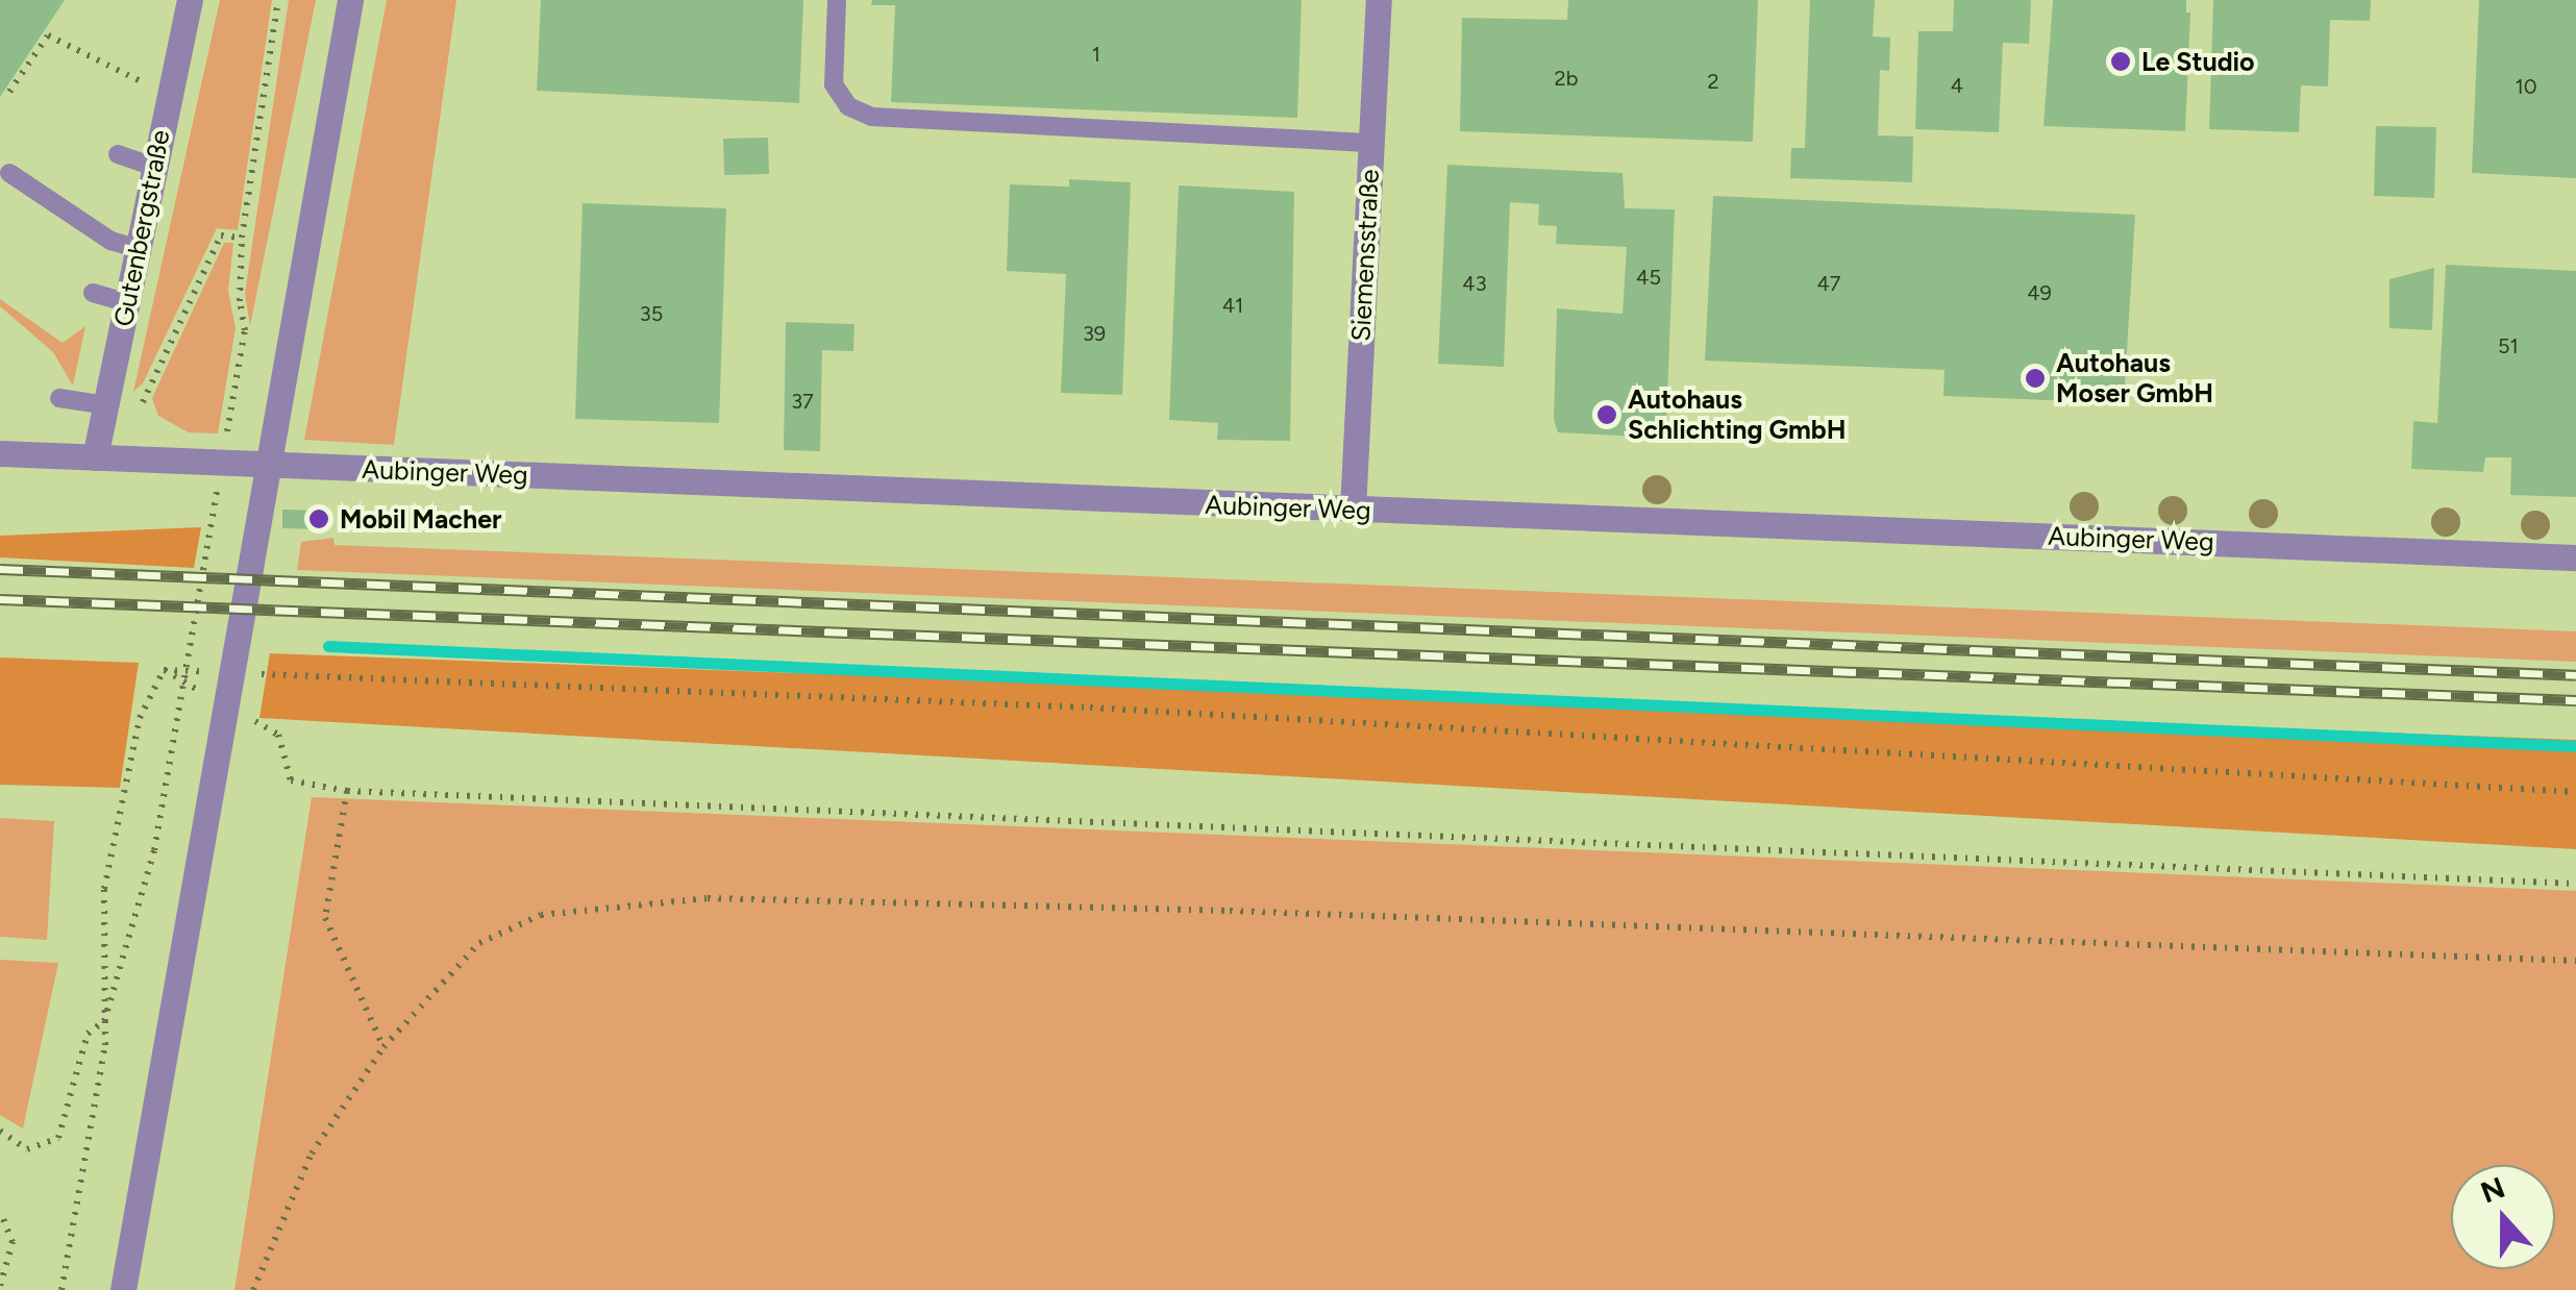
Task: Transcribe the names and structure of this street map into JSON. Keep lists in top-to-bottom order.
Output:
{
  "streets": {
    "street": ["Gutenbergstraße", "Siemensstraße", "Aubinger Weg"]
  },
  "crossings": [
    ["Gutenbergstraße", "Aubinger Weg"],
    ["Siemensstraße", "Aubinger Weg"]
  ],
  "places": [
    "Le Studio",
    "Autohaus Moser GmbH",
    "Autohaus Schlichting GmbH",
    "Mobil Macher"
  ],
  "house_numbers": [
    "1",
    "2b",
    "2",
    "4",
    "10",
    "45",
    "43",
    "47",
    "49",
    "41",
    "35",
    "39",
    "51",
    "37"
  ],
  "north": "top"
}
